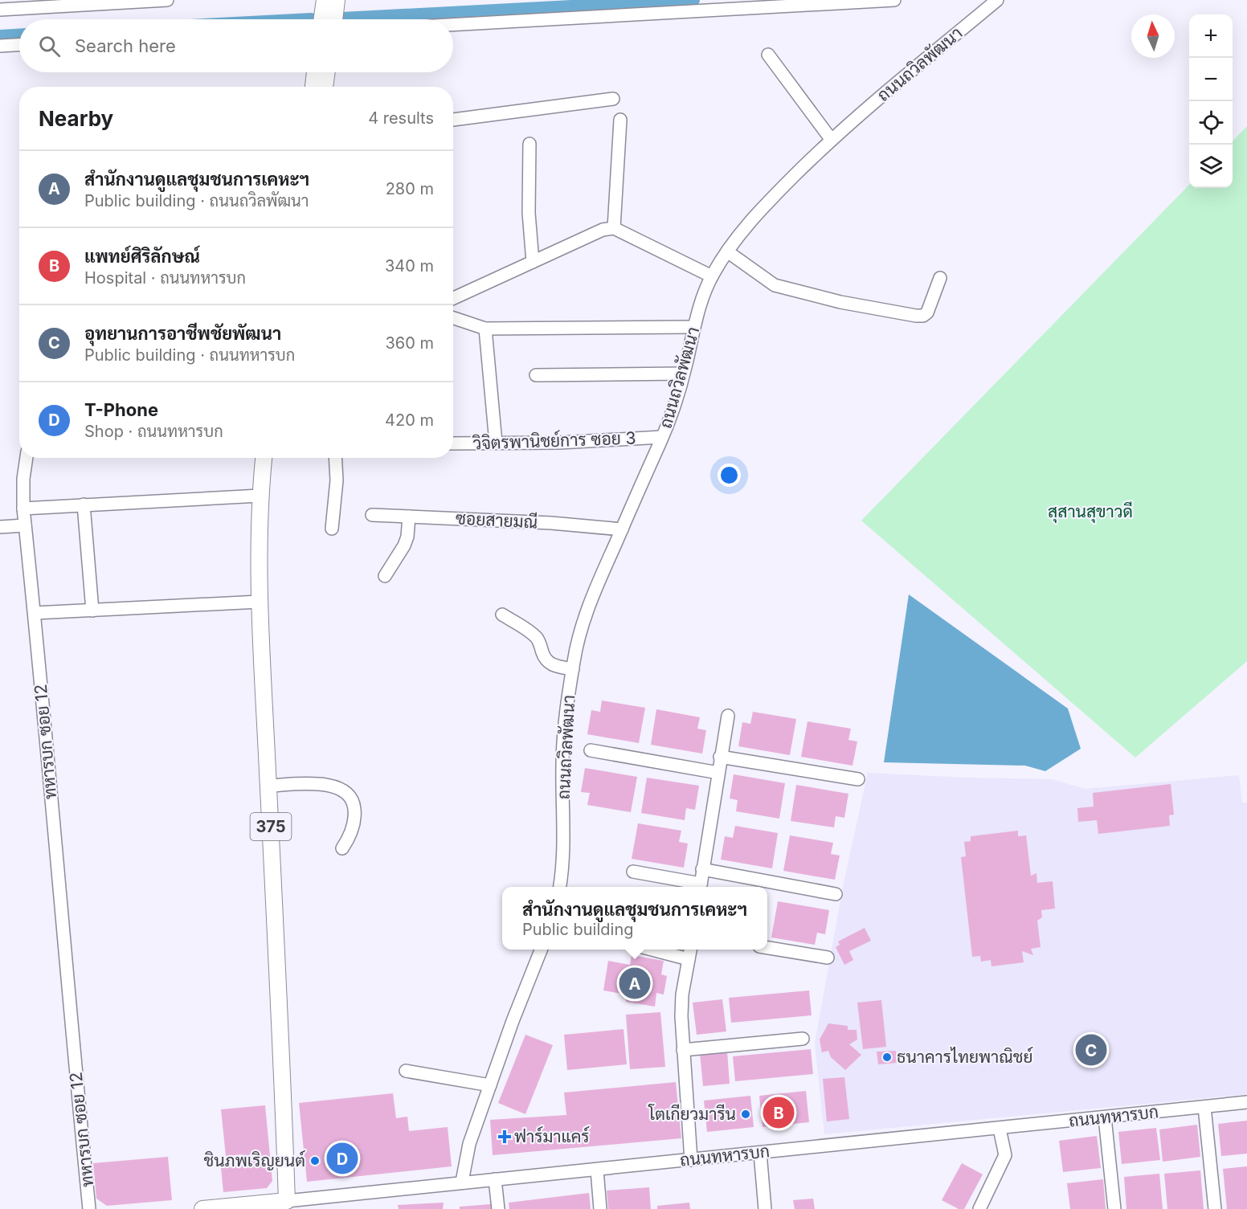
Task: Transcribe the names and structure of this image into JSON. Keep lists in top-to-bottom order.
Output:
{
  "streets": {
    "main road": ["375", "ถนนทหารบก"],
    "street": [
      "ถนนถวิลพัฒนา",
      "วิจิตรพานิชย์การ ซอย 3",
      "ซอยสายมณี",
      "ทหารบก ซอย 12"
    ]
  },
  "crossings": [
    ["ถนนถวิลพัฒนา", "วิจิตรพานิชย์การ ซอย 3"],
    ["ถนนถวิลพัฒนา", "ซอยสายมณี"],
    ["375", "ถนนทหารบก"]
  ],
  "parks": ["สุสานสุขาวดี"],
  "places": {
    "other": ["ธนาคารไทยพาณิชย์", "โตเกียวมารีน", "ชินภพเริญยนต์"],
    "health": ["ฟาร์มาแคร์"]
  },
  "north": "top",
  "page": {
    "map_buttons": ["+", "−"],
    "search": "Search here",
    "heading": ["Nearby", "4 results"],
    "list": [
      {
        "mark": "A",
        "name": "สำนักงานดูแลชุมชนการเคหะฯ",
        "note": "Public building · ถนนถวิลพัฒนา",
        "value": "280 m"
      },
      {
        "mark": "B",
        "name": "แพทย์ศิริลักษณ์",
        "note": "Hospital · ถนนทหารบก",
        "value": "340 m"
      },
      {
        "mark": "C",
        "name": "อุทยานการอาชีพชัยพัฒนา",
        "note": "Public building · ถนนทหารบก",
        "value": "360 m"
      },
      {
        "mark": "D",
        "name": "T-Phone",
        "note": "Shop · ถนนทหารบก",
        "value": "420 m"
      }
    ],
    "popup": ["สำนักงานดูแลชุมชนการเคหะฯ", "Public building"],
    "pins": [
      "A",
      "C",
      "B",
      "D"
    ]
  }
}
